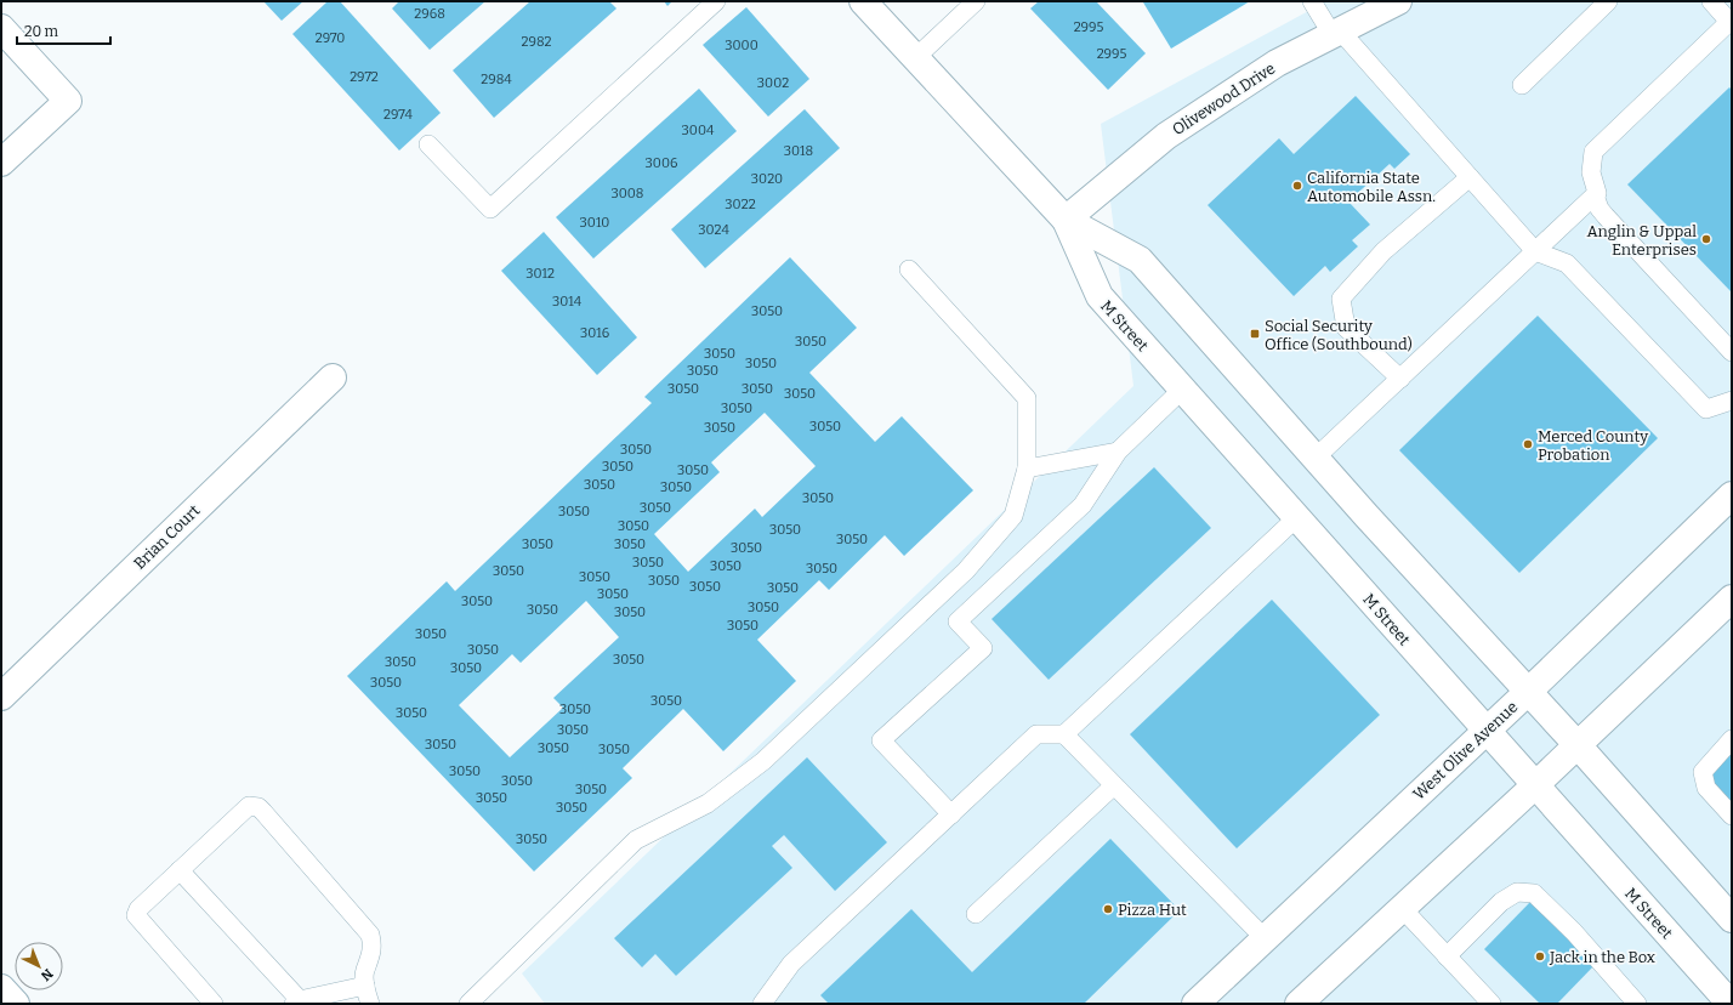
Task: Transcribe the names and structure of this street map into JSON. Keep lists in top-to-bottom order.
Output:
{
  "streets": {
    "street": [
      "Olivewood Drive",
      "M Street",
      "Brian Court",
      "West Olive Avenue"
    ]
  },
  "crossings": [
    ["Olivewood Drive", "M Street"],
    ["M Street", "West Olive Avenue"]
  ],
  "places": {
    "other": [
      "California State Automobile Assn.",
      "Anglin & Uppal Enterprises",
      "Merced County Probation",
      "Pizza Hut",
      "Jack in the Box"
    ],
    "transit": ["Social Security Office (Southbound)"]
  },
  "house_numbers": [
    "2968",
    "2995",
    "2970",
    "2982",
    "3000",
    "2995",
    "2972",
    "2984",
    "3002",
    "2974",
    "3004",
    "3018",
    "3006",
    "3020",
    "3008",
    "3022",
    "3010",
    "3024",
    "3012",
    "3014",
    "3050",
    "3016",
    "3050",
    "3050",
    "3050",
    "3050",
    "3050",
    "3050",
    "3050",
    "3050",
    "3050",
    "3050",
    "3050",
    "3050",
    "3050",
    "3050",
    "3050",
    "3050",
    "3050",
    "3050",
    "3050",
    "3050",
    "3050",
    "3050",
    "3050",
    "3050",
    "3050",
    "3050",
    "3050",
    "3050",
    "3050",
    "3050",
    "3050",
    "3050",
    "3050",
    "3050",
    "3050",
    "3050",
    "3050",
    "3050",
    "3050",
    "3050",
    "3050",
    "3050",
    "3050",
    "3050",
    "3050",
    "3050",
    "3050",
    "3050",
    "3050",
    "3050",
    "3050",
    "3050",
    "3050",
    "3050",
    "3050",
    "3050",
    "3050"
  ],
  "scale_bar": "20 m",
  "north": "bottom right"
}
